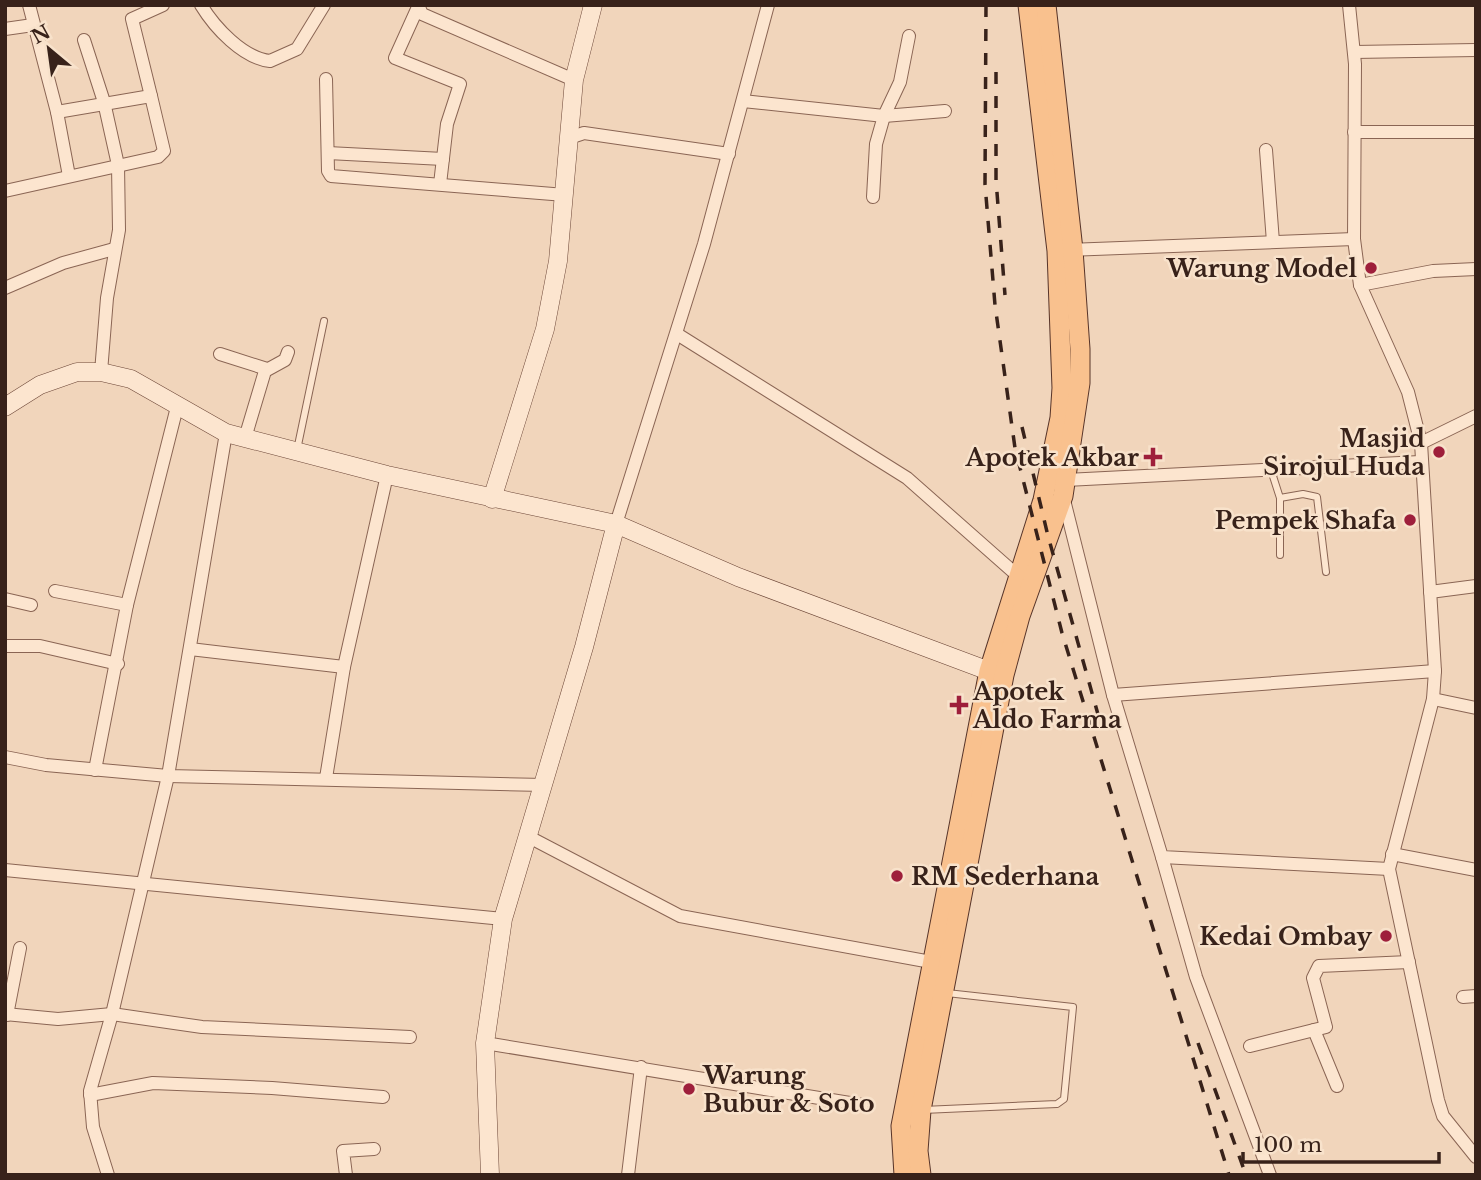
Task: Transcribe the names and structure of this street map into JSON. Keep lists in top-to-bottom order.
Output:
{
  "places": {
    "other": [
      "Warung Model",
      "Masjid Sirojul Huda",
      "Pempek Shafa",
      "RM Sederhana",
      "Kedai Ombay",
      "Warung Bubur & Soto"
    ],
    "health": ["Apotek Akbar", "Apotek Aldo Farma"]
  },
  "scale_bar": "100 m",
  "north": "top left"
}
